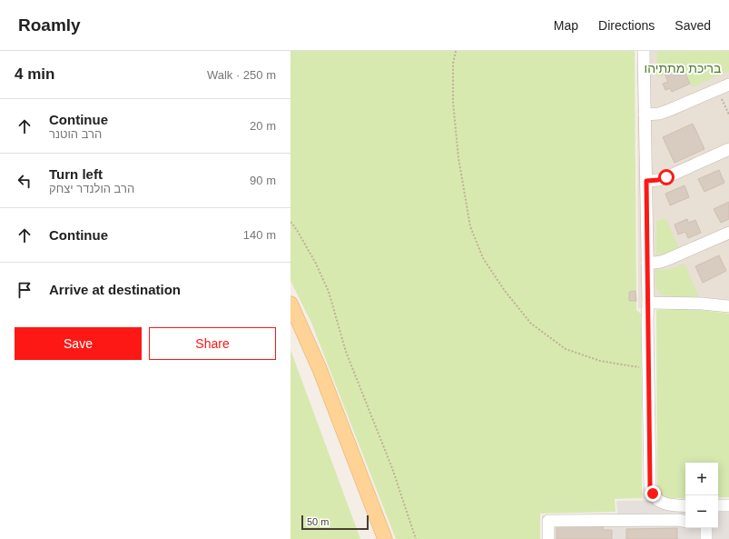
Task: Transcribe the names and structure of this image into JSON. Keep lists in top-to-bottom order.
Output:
{
  "parks": ["בריכת מתתיהו"],
  "scale_bar": "50 m",
  "page": {
    "header": "Roamly",
    "nav": ["Map", "Directions", "Saved"],
    "heading": ["4 min", "Walk · 250 m"],
    "list": [
      ["Continue", "הרב הוטנר", "20 m"],
      ["Turn left", "הרב הולנדר יצחק", "90 m"],
      ["Continue", "140 m"],
      "Arrive at destination"
    ],
    "buttons": ["Save", "Share"],
    "map_buttons": ["+", "−"],
    "scale": "50 m"
  }
}
